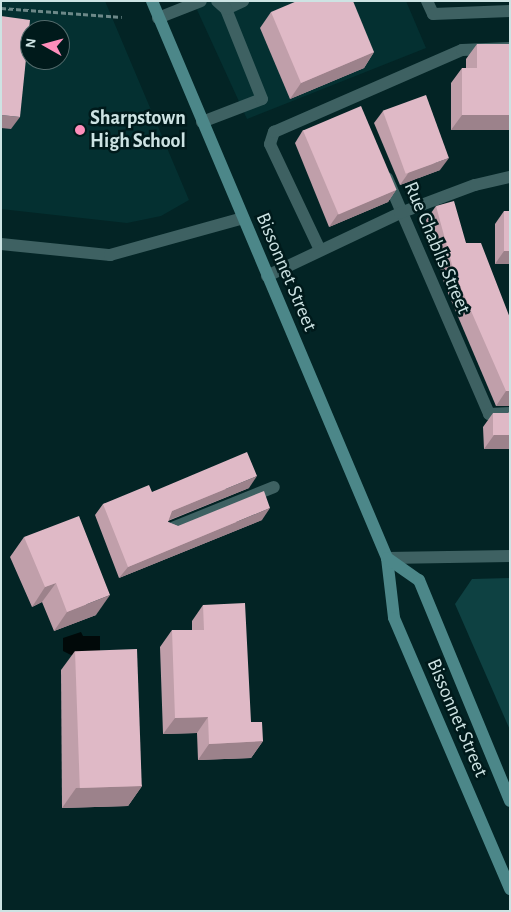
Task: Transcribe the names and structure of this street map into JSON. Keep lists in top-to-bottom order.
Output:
{
  "streets": {
    "main road": ["Bissonnet Street"],
    "street": ["Rue Chablis Street"]
  },
  "places": ["Sharpstown High School"],
  "north": "left"
}
